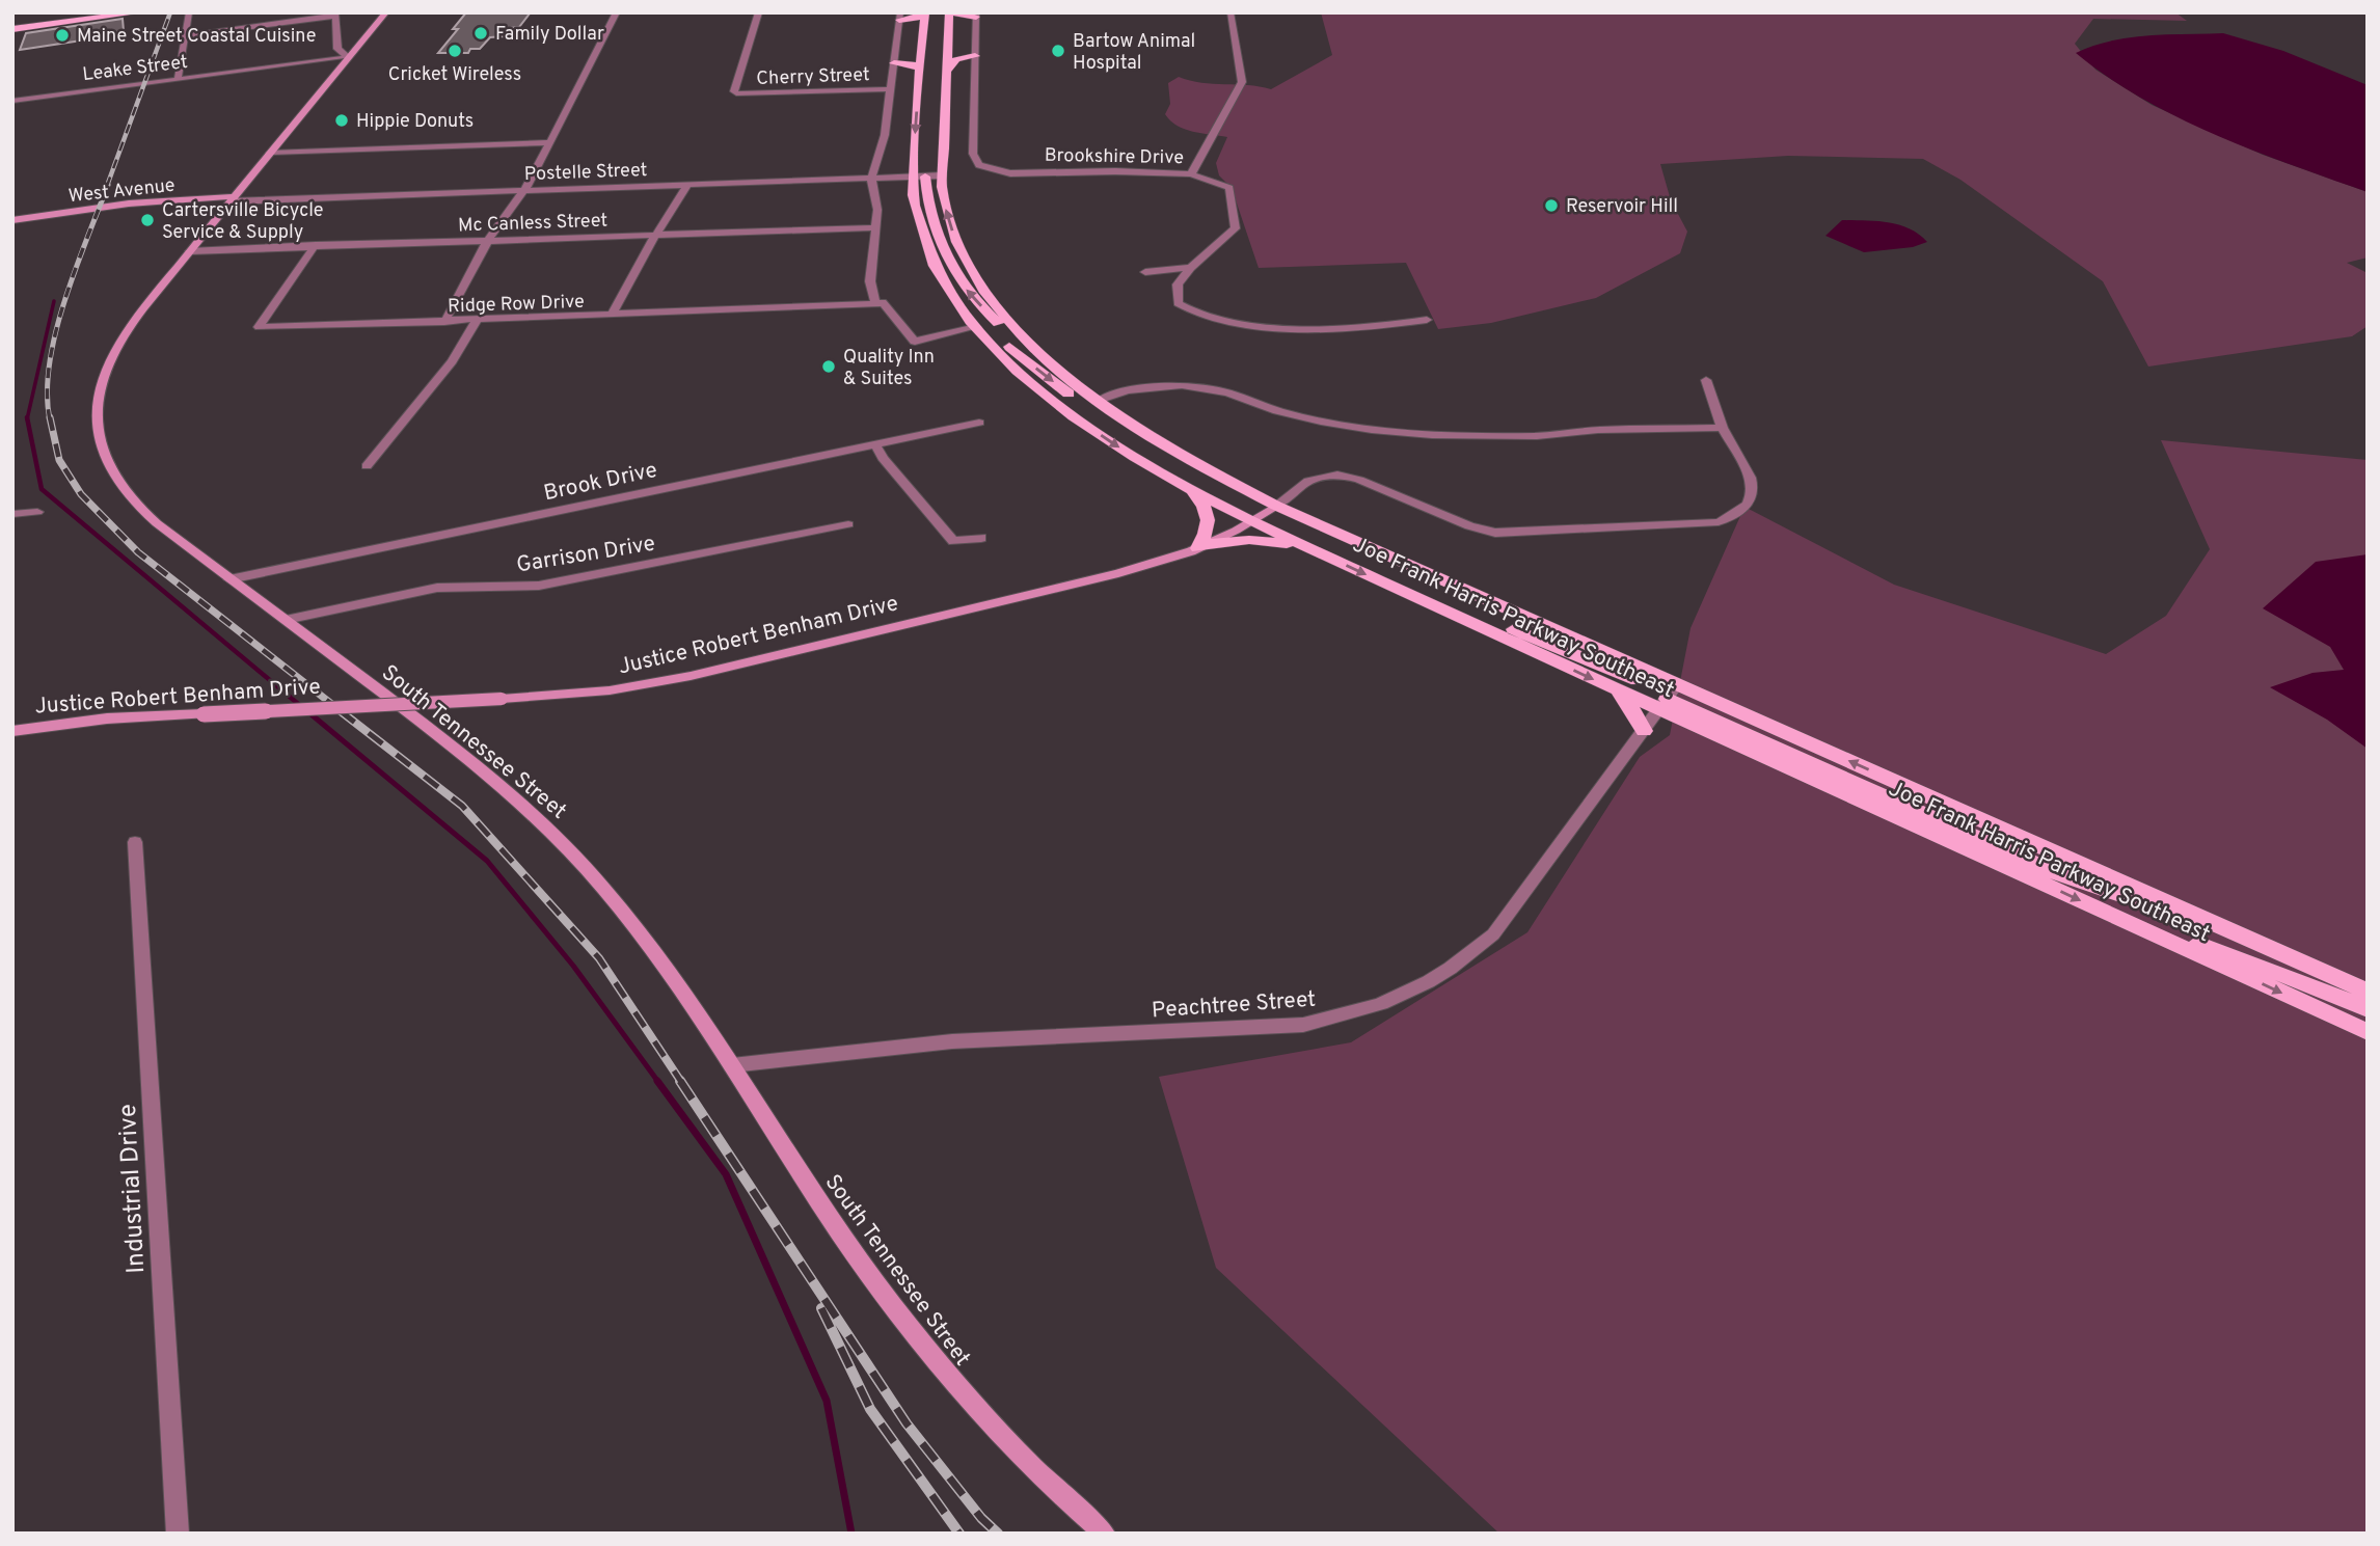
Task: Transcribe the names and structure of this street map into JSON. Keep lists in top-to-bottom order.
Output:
{
  "streets": {
    "main road": [
      "West Avenue",
      "Joe Frank Harris Parkway Southeast",
      "Justice Robert Benham Drive",
      "South Tennessee Street"
    ],
    "street": [
      "Leake Street",
      "Cherry Street",
      "Brookshire Drive",
      "Postelle Street",
      "Mc Canless Street",
      "Ridge Row Drive",
      "Brook Drive",
      "Garrison Drive",
      "Peachtree Street",
      "Industrial Drive"
    ]
  },
  "crossings": [
    ["Leake Street", "South Tennessee Street"],
    ["Postelle Street", "West Avenue"],
    ["Postelle Street", "Joe Frank Harris Parkway Southeast"],
    ["Postelle Street", "South Tennessee Street"],
    ["West Avenue", "South Tennessee Street"],
    ["Mc Canless Street", "Ridge Row Drive"],
    ["Mc Canless Street", "South Tennessee Street"],
    ["Brook Drive", "South Tennessee Street"],
    ["Garrison Drive", "South Tennessee Street"],
    ["Joe Frank Harris Parkway Southeast", "Justice Robert Benham Drive"],
    ["Joe Frank Harris Parkway Southeast", "Peachtree Street"],
    ["South Tennessee Street", "Peachtree Street"]
  ],
  "places": [
    "Family Dollar",
    "Maine Street Coastal Cuisine",
    "Cricket Wireless",
    "Bartow Animal Hospital",
    "Hippie Donuts",
    "Reservoir Hill",
    "Cartersville Bicycle Service & Supply",
    "Quality Inn & Suites"
  ]
}
